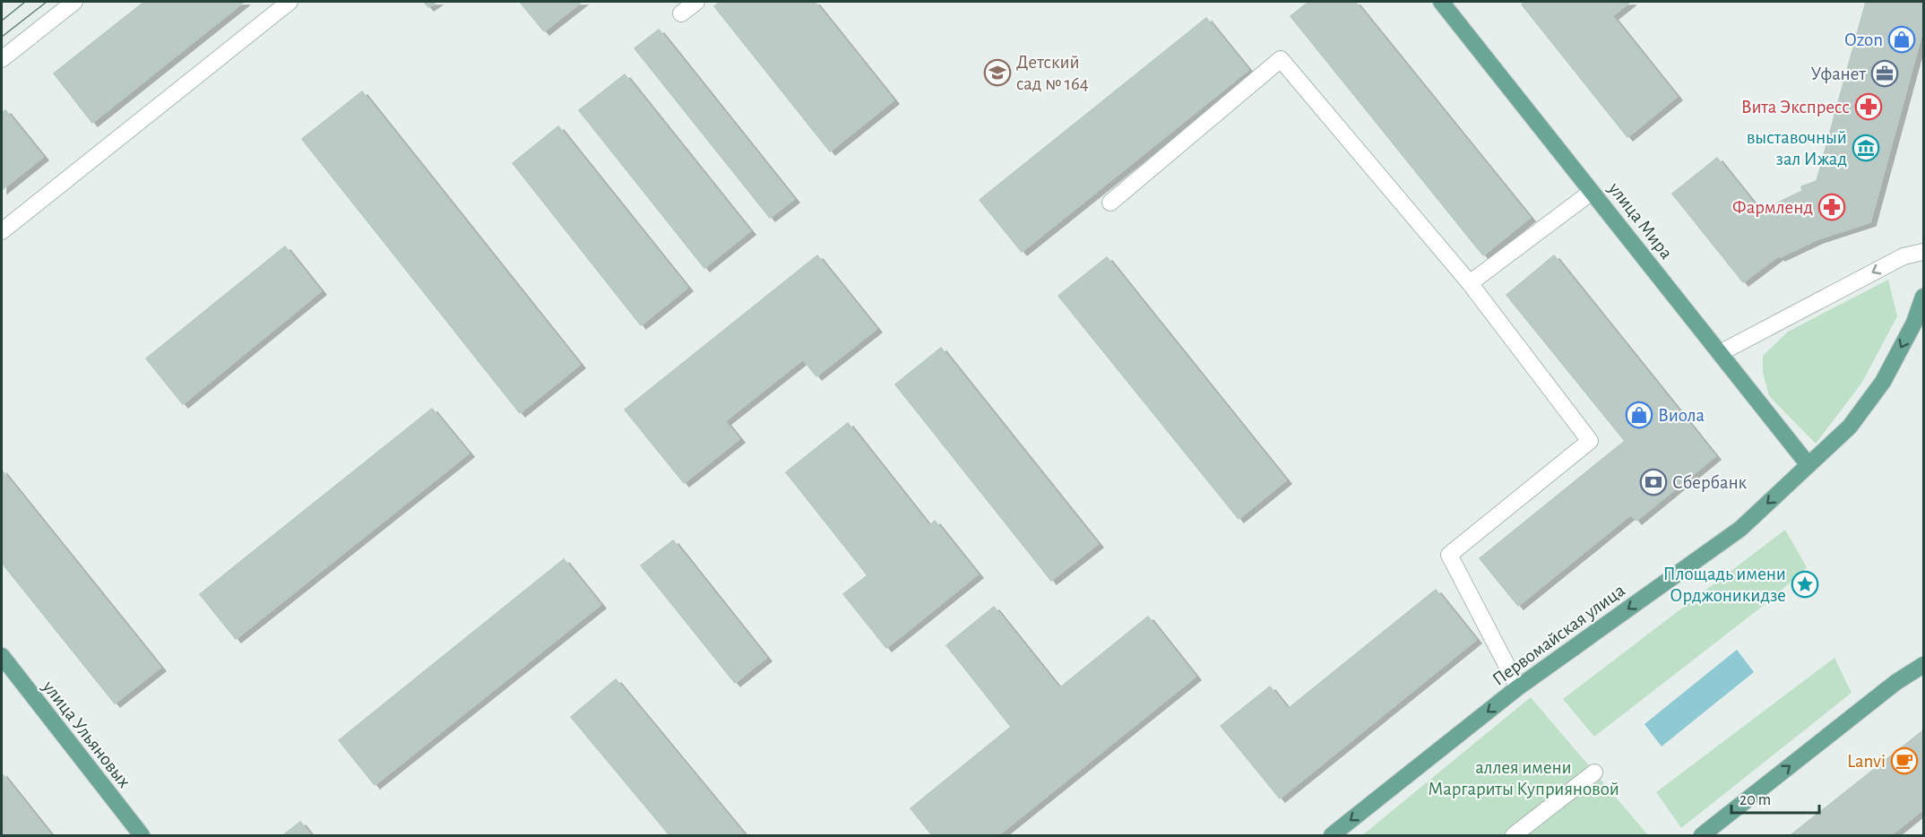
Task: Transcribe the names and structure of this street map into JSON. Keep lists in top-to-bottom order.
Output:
{
  "streets": {
    "main road": ["улица Мира", "Первомайская улица", "улица Ульяновых"]
  },
  "crossings": [
    ["улица Мира", "Первомайская улица"]
  ],
  "one_way": ["Первомайская улица"],
  "parks": ["аллея имени Маргариты Куприяновой"],
  "places": {
    "shop": ["Ozon", "Виола"],
    "school or university": ["Детский сад № 164"],
    "office": ["Уфанет"],
    "pharmacy": ["Вита Экспресс", "Фармленд"],
    "museum": ["выставочный зал Ижад"],
    "bank": ["Сбербанк"],
    "place": ["Площадь имени Орджоникидзе"],
    "cafe": ["Lanvi"]
  },
  "scale_bar": "20 m"
}
